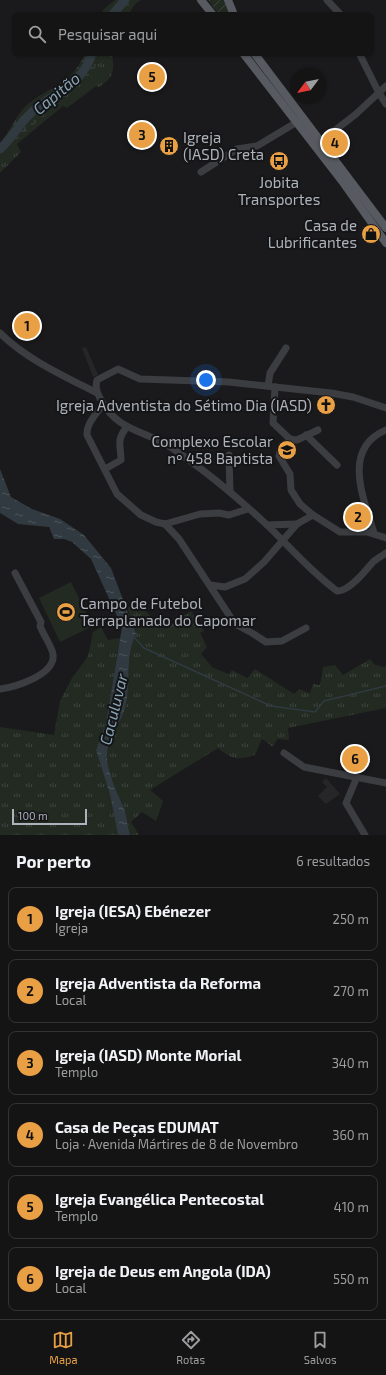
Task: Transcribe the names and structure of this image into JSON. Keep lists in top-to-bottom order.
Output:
{
  "water": ["Capitão", "Caculuvar"],
  "places": {
    "building": ["Igreja (IASD) Creta"],
    "bus stop": ["Jobita Transportes"],
    "shop": ["Casa de Lubrificantes"],
    "church": ["Igreja Adventista do Sétimo Dia (IASD)"],
    "school or university": ["Complexo Escolar nº 458 Baptista"],
    "sports": ["Campo de Futebol Terraplanado do Capomar"]
  },
  "scale_bar": "100 m",
  "north": "bottom left",
  "page": {
    "search": "Pesquisar aqui",
    "pins": [
      "5",
      "3",
      "4",
      "1",
      "2",
      "6"
    ],
    "scale": "100 m",
    "heading": ["Por perto", "6 resultados"],
    "list": [
      {
        "mark": "1",
        "name": "Igreja (IESA) Ebénezer",
        "note": "Igreja",
        "value": "250 m"
      },
      {
        "mark": "2",
        "name": "Igreja Adventista da Reforma",
        "note": "Local",
        "value": "270 m"
      },
      {
        "mark": "3",
        "name": "Igreja (IASD) Monte Morial",
        "note": "Templo",
        "value": "340 m"
      },
      {
        "mark": "4",
        "name": "Casa de Peças EDUMAT",
        "note": "Loja · Avenida Mártires de 8 de Novembro",
        "value": "360 m"
      },
      {
        "mark": "5",
        "name": "Igreja Evangélica Pentecostal",
        "note": "Templo",
        "value": "410 m"
      },
      {
        "mark": "6",
        "name": "Igreja de Deus em Angola (IDA)",
        "note": "Local",
        "value": "550 m"
      }
    ],
    "nav": ["Mapa", "Rotas", "Salvos"]
  }
}
